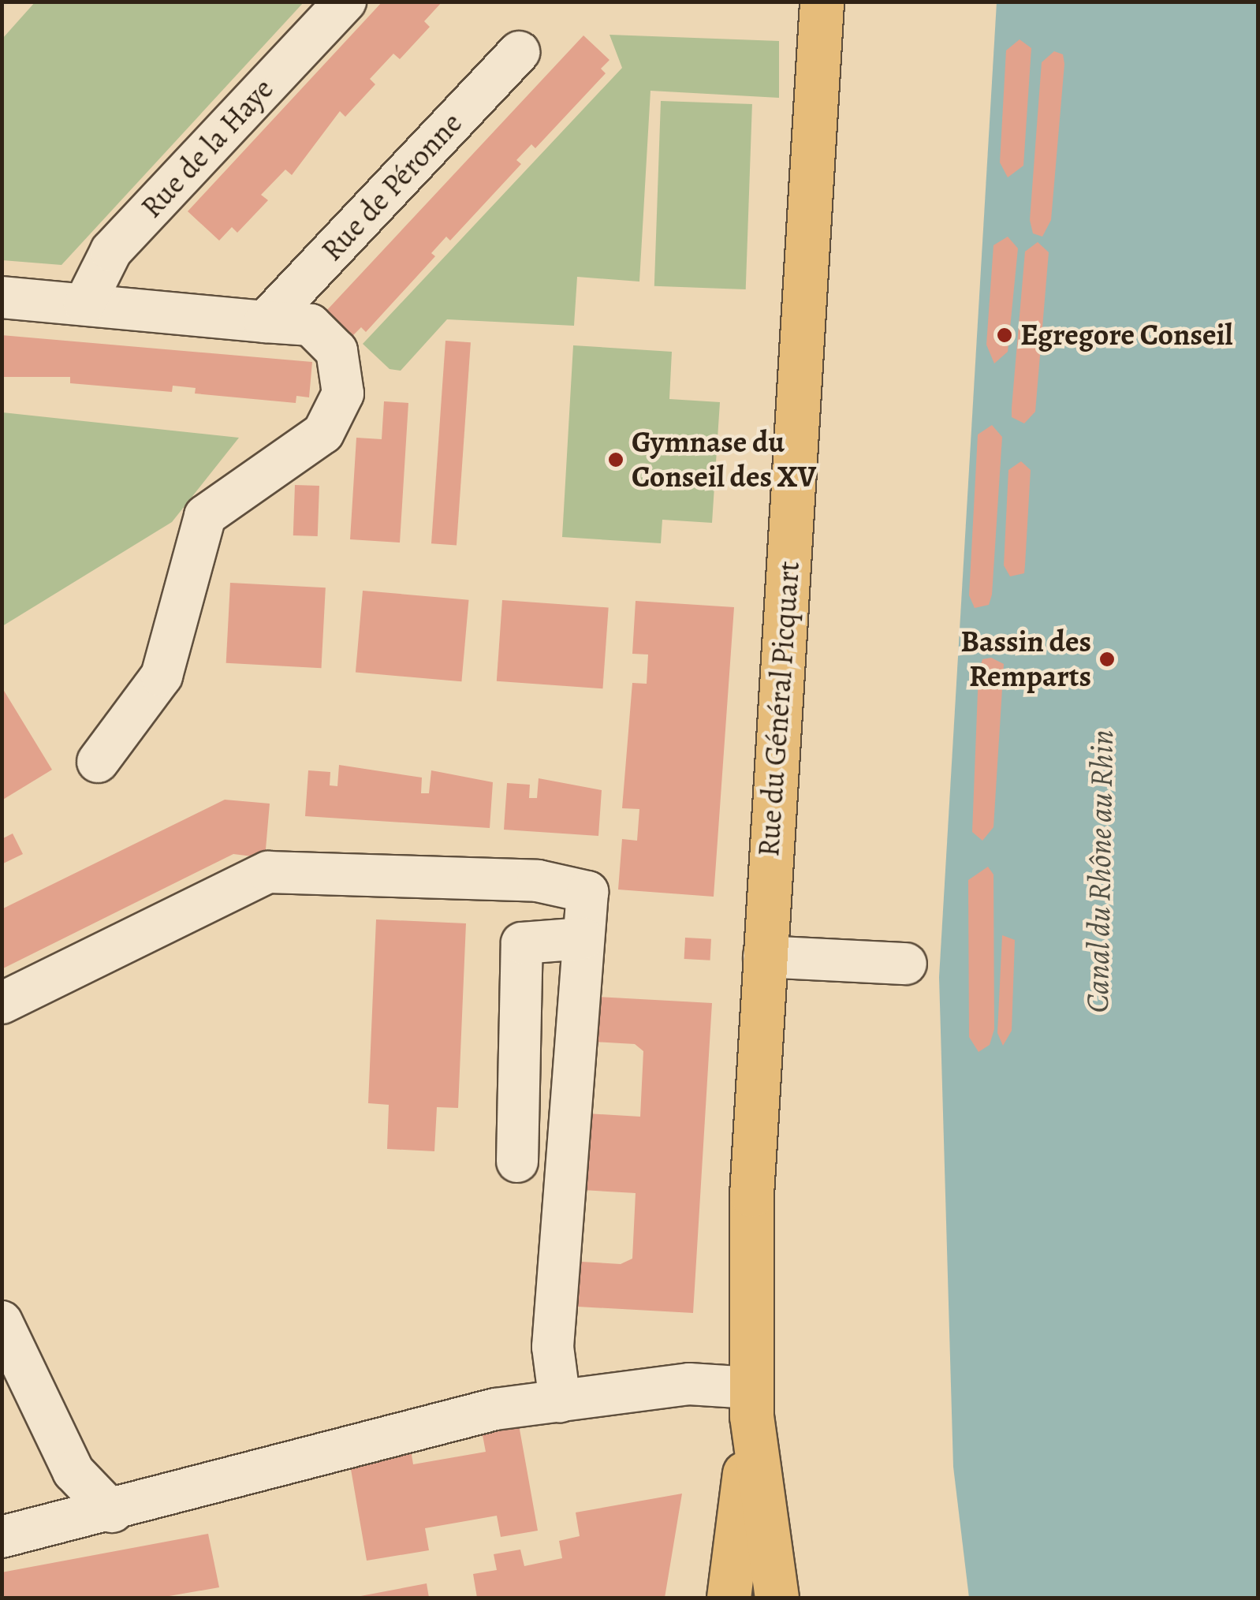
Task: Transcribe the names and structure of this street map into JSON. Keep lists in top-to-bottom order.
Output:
{
  "streets": {
    "main road": ["Rue du Général Picquart"],
    "street": ["Rue de la Haye", "Rue de Péronne"]
  },
  "water": ["Canal du Rhône au Rhin"],
  "places": ["Egregore Conseil", "Gymnase du Conseil des XV", "Bassin des Remparts"]
}
